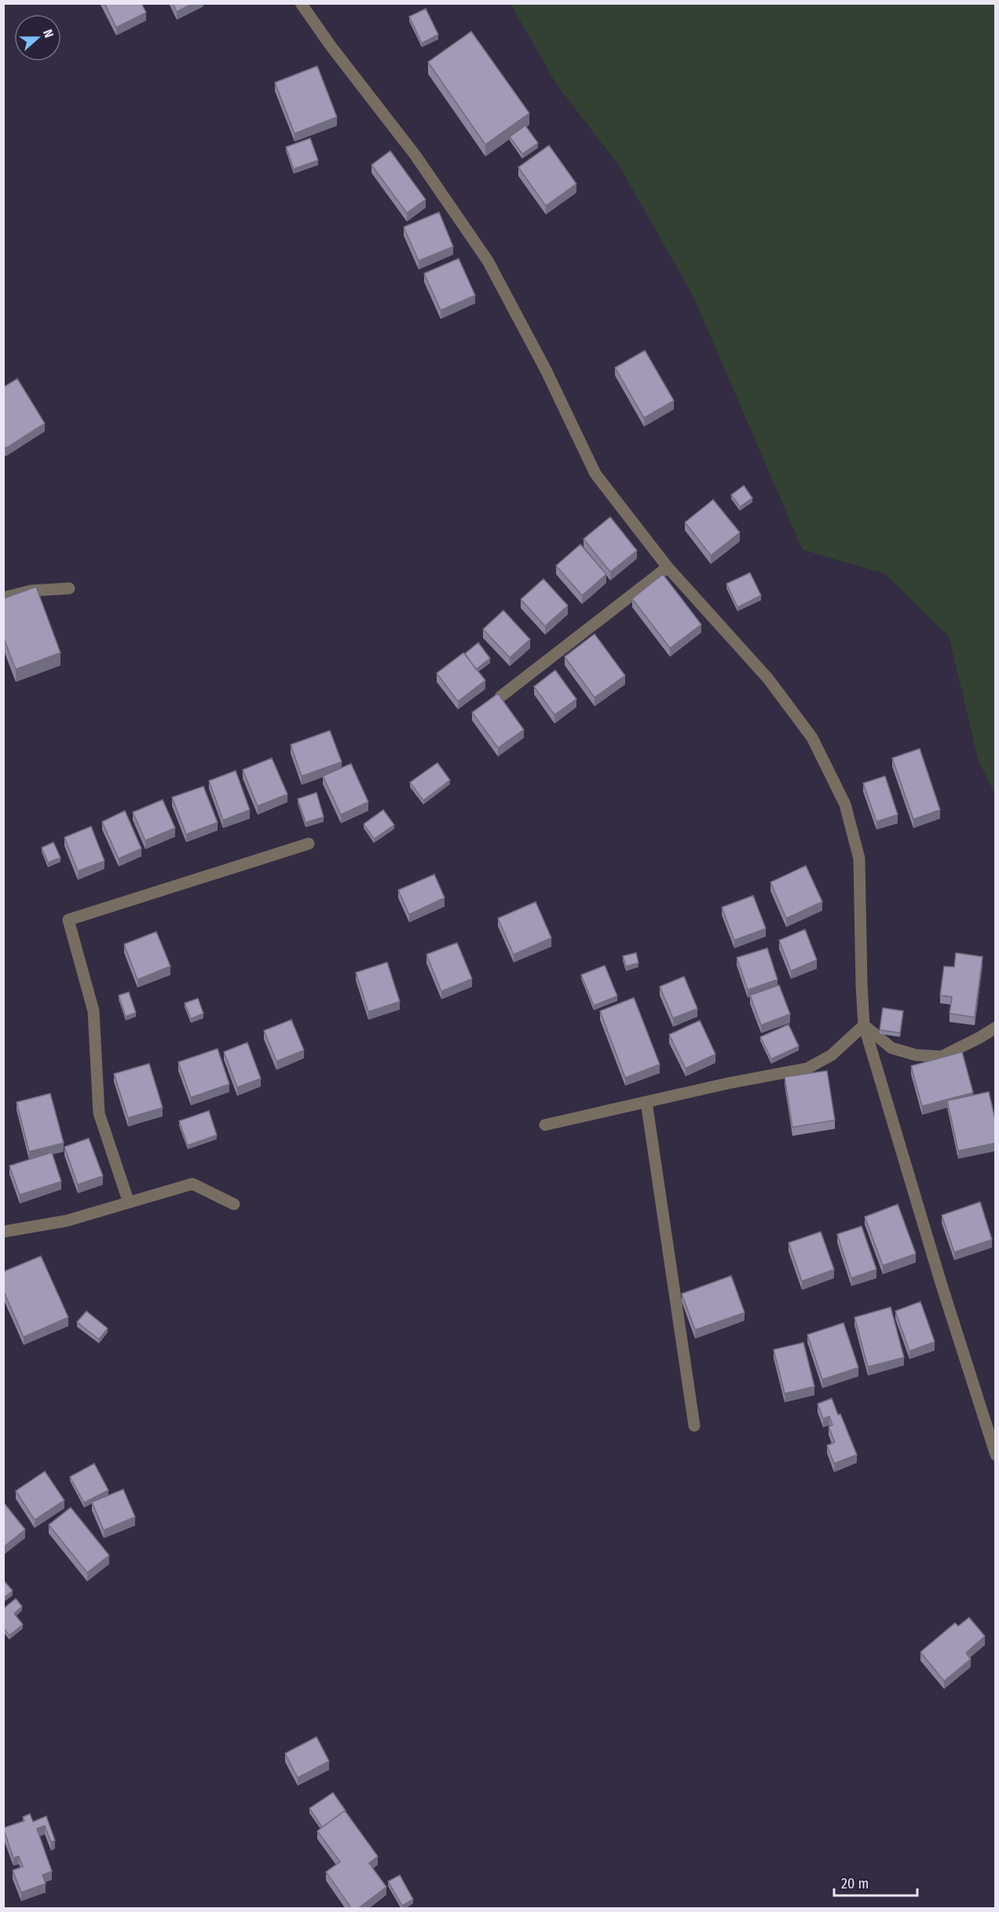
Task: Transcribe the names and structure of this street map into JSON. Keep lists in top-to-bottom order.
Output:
{
  "scale_bar": "20 m",
  "north": "right"
}
